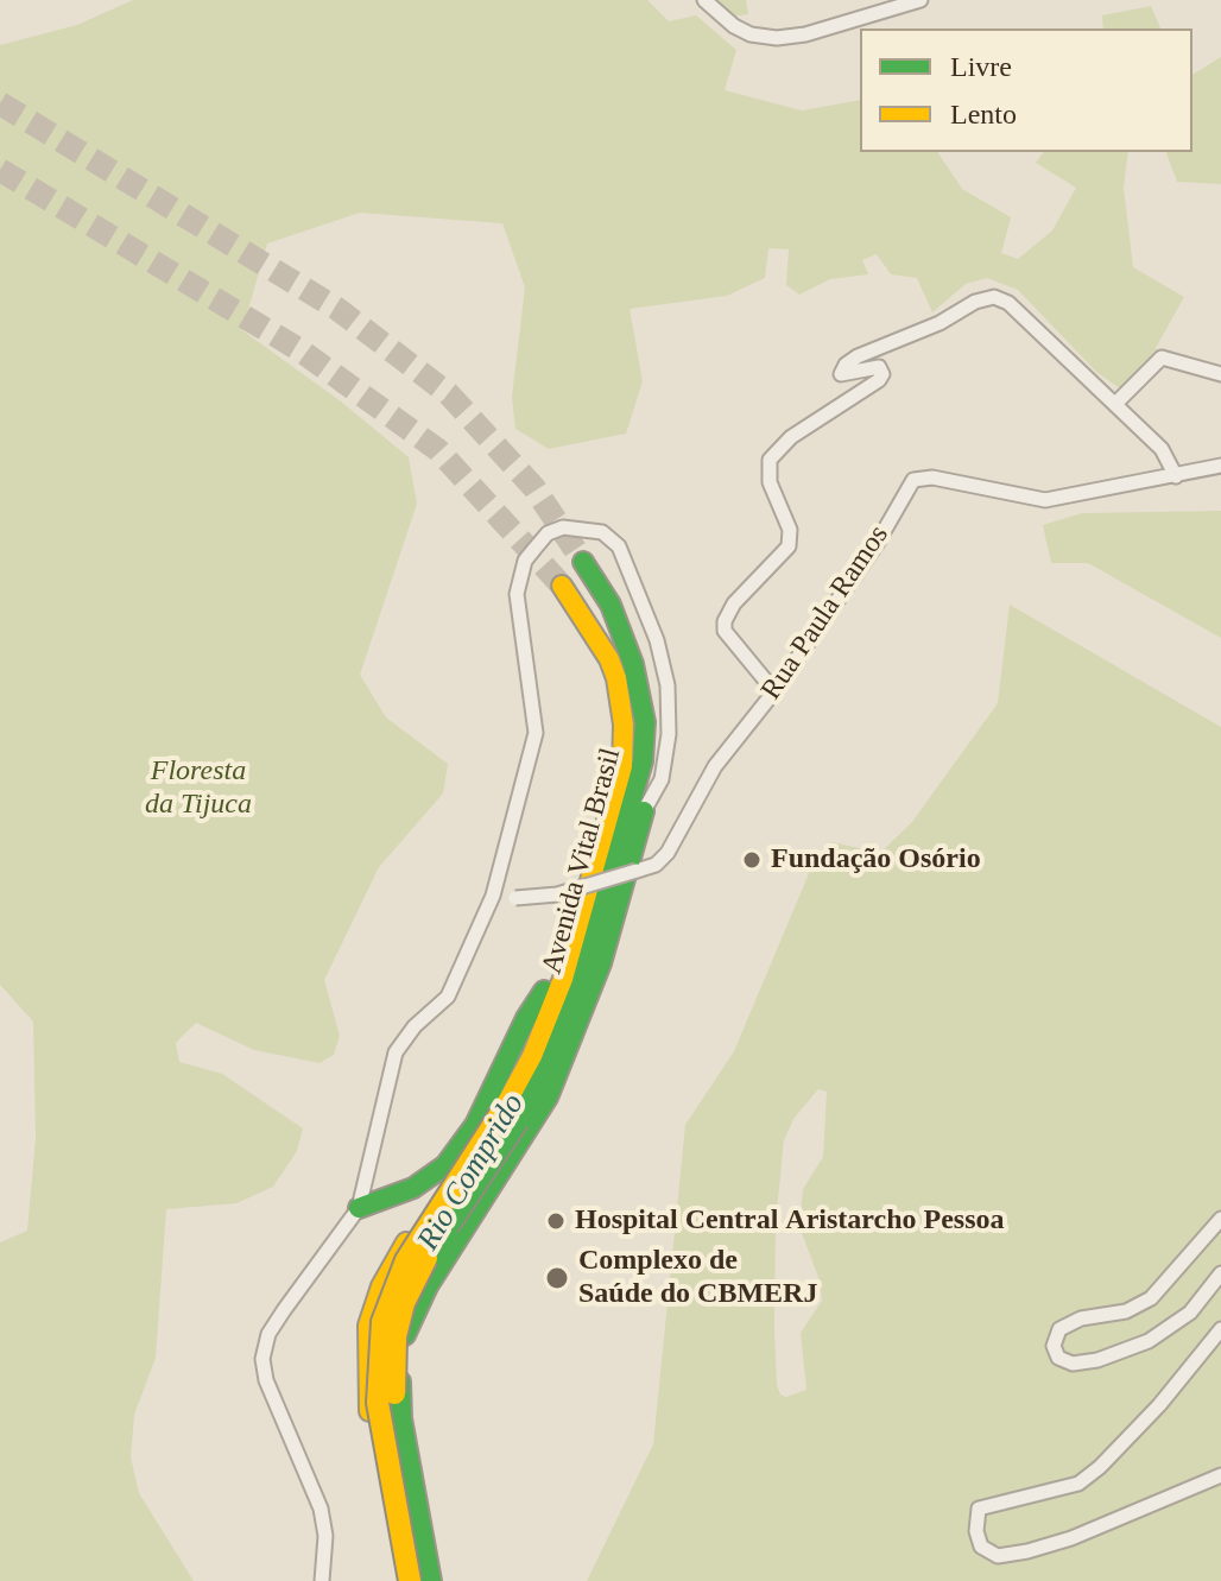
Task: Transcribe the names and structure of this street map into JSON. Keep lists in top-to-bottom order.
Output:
{
  "streets": {
    "main road": ["Avenida Vital Brasil"],
    "street": ["Rua Paula Ramos"]
  },
  "water": ["Rio Comprido"],
  "parks": ["Floresta da Tijuca"],
  "places": ["Fundação Osório", "Hospital Central Aristarcho Pessoa", "Complexo de Saúde do CBMERJ"],
  "legend": ["Livre", "Lento"]
}
